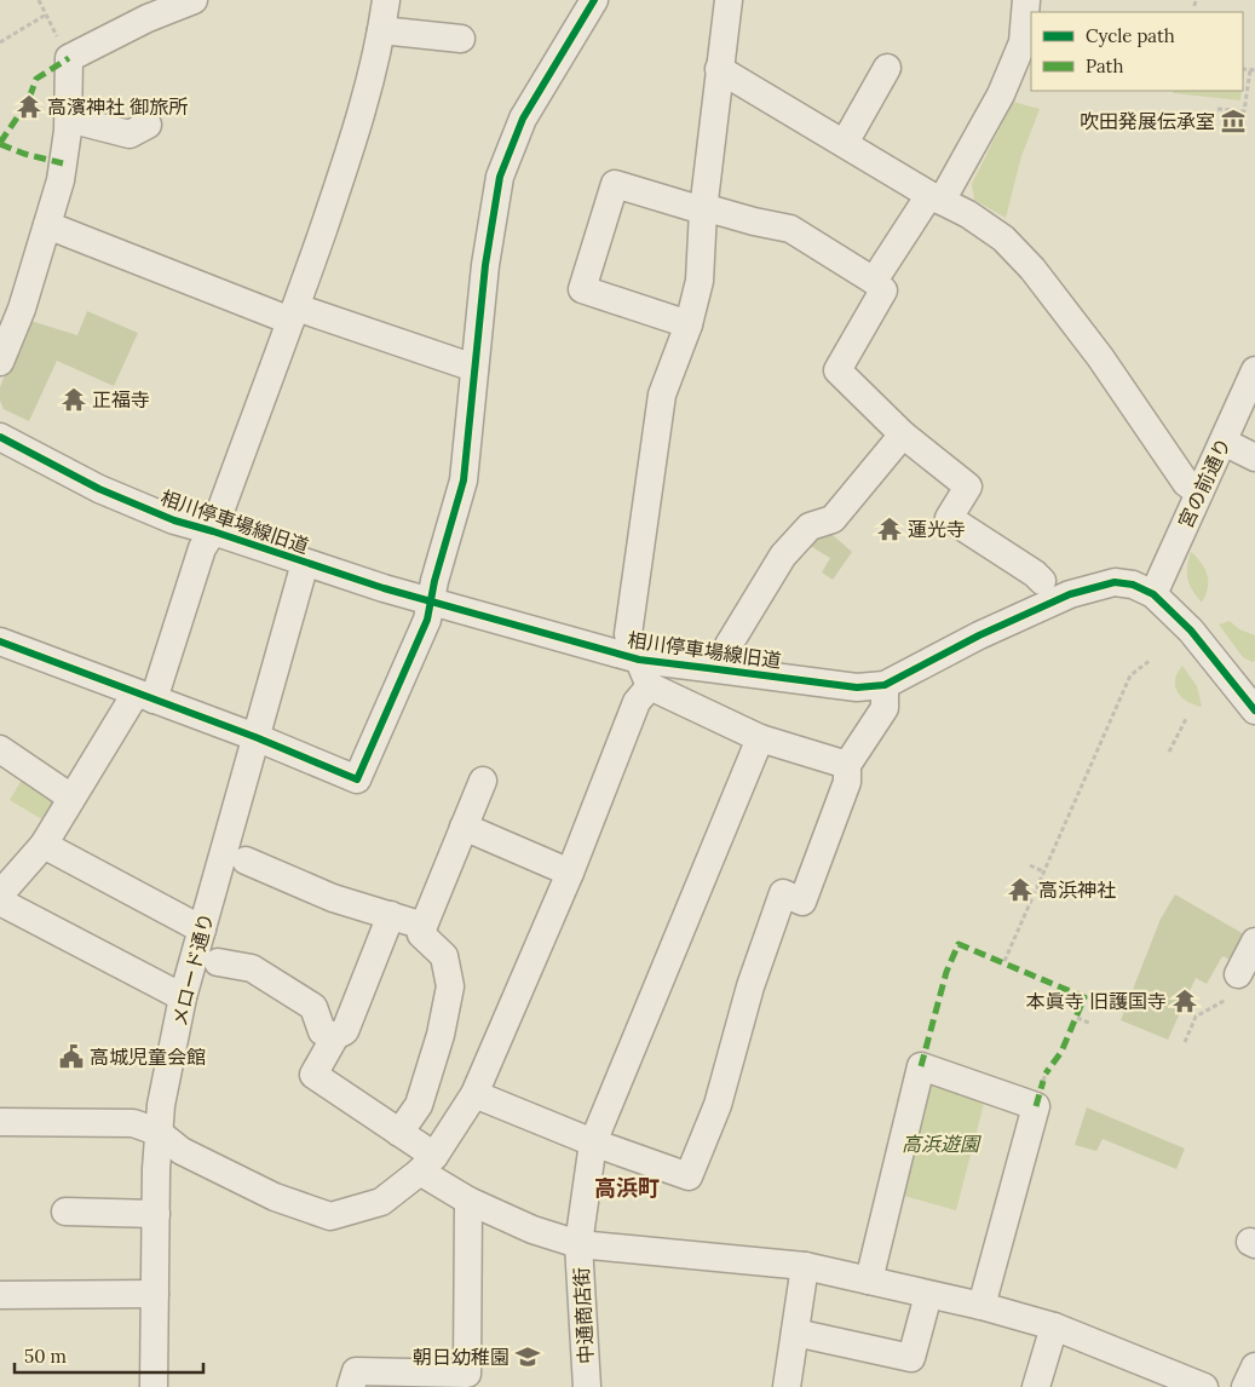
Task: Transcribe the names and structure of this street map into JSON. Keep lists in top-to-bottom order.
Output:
{
  "streets": {
    "street": [
      "宮の前通り",
      "相川停車場線旧道",
      "メロード通り",
      "中通商店街"
    ]
  },
  "crossings": [
    ["宮の前通り", "相川停車場線旧道"],
    ["相川停車場線旧道", "メロード通り"]
  ],
  "districts": ["高浜町"],
  "parks": ["高浜遊園"],
  "places": {
    "temple": [
      "高濱神社 御旅所",
      "正福寺",
      "蓮光寺",
      "高浜神社",
      "本眞寺 旧護国寺"
    ],
    "museum": ["吹田発展伝承室"],
    "public building": ["高城児童会館"],
    "school or university": ["朝日幼稚園"]
  },
  "legend": ["Cycle path", "Path"],
  "scale_bar": "50 m"
}
